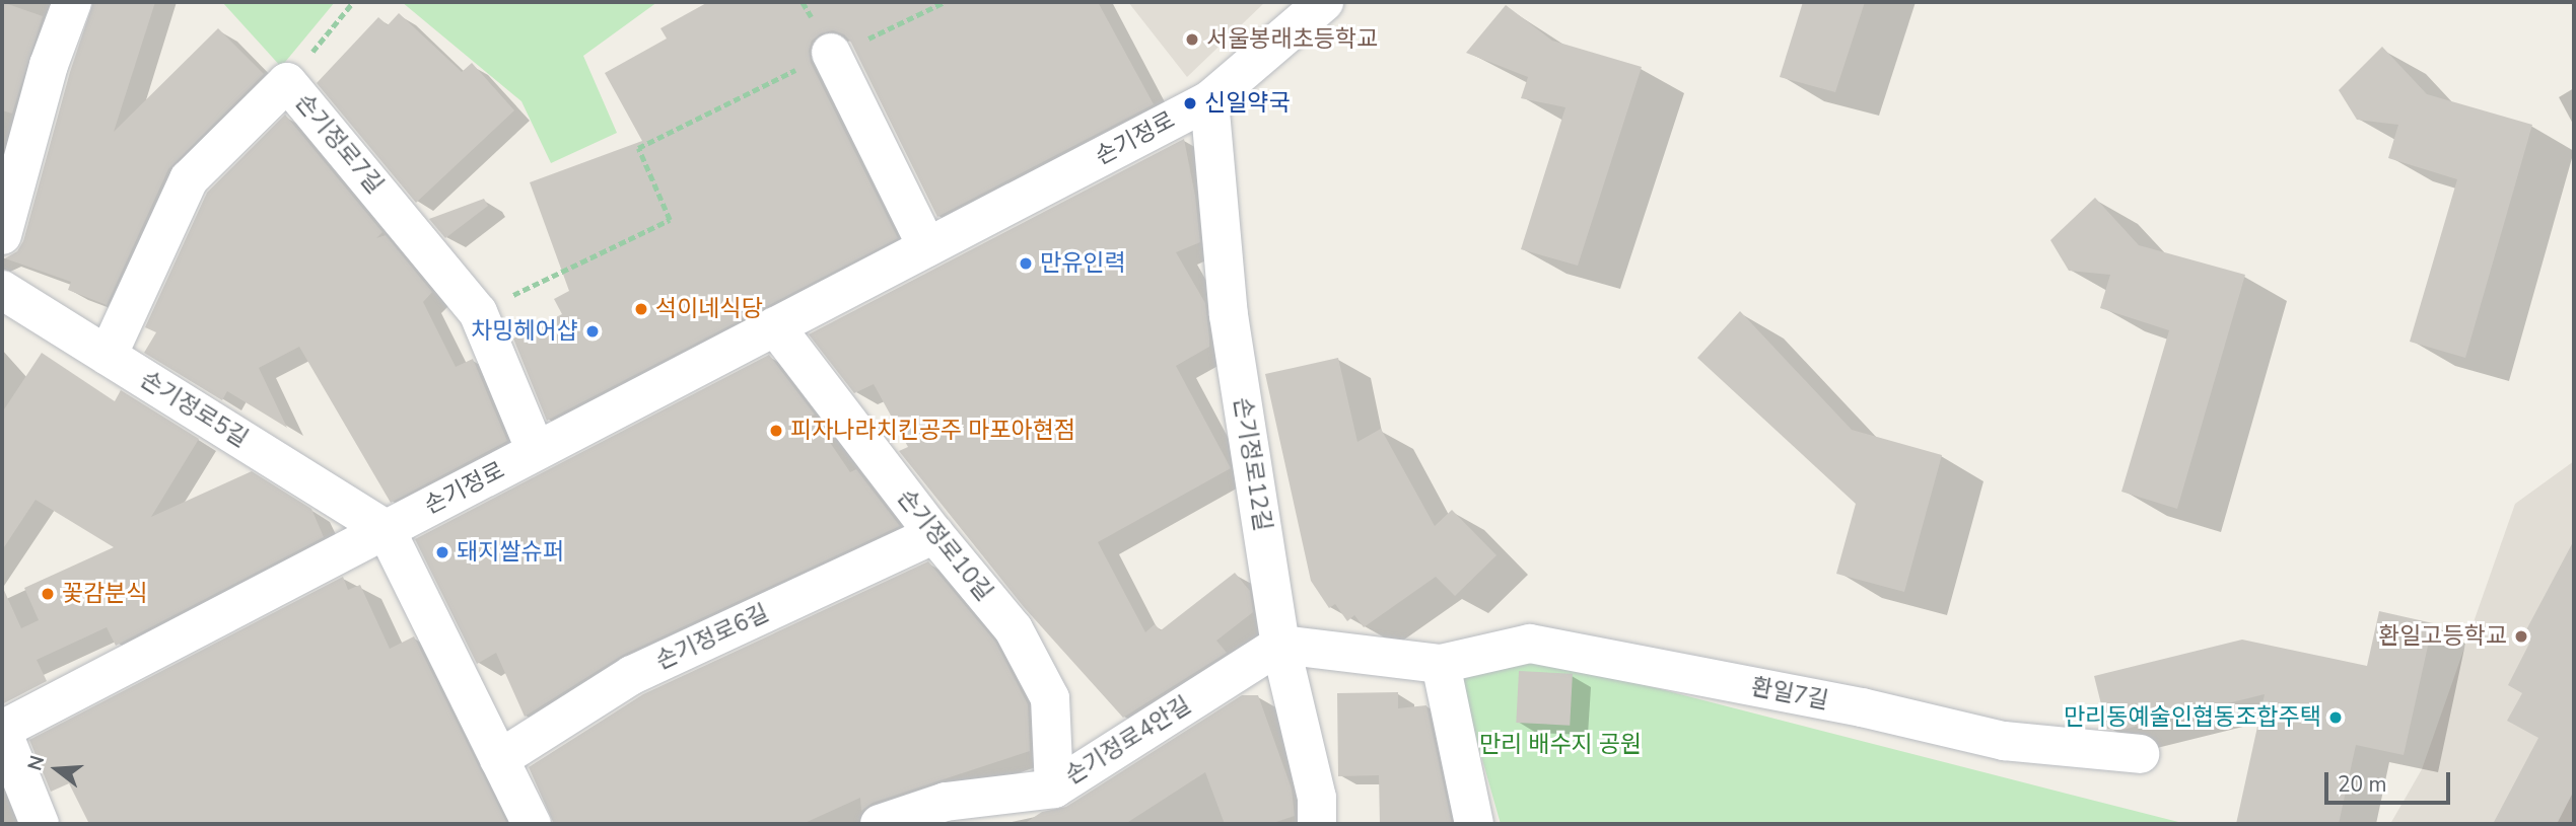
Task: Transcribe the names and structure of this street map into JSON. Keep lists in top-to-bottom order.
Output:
{
  "streets": {
    "street": [
      "손기정로",
      "손기정로7길",
      "손기정로5길",
      "손기정로12길",
      "손기정로10길",
      "손기정로6길",
      "환일7길",
      "손기정로4안길"
    ]
  },
  "crossings": [
    ["손기정로", "손기정로7길"],
    ["손기정로", "손기정로5길"],
    ["손기정로", "손기정로12길"],
    ["손기정로", "손기정로10길"],
    ["손기정로7길", "손기정로5길"],
    ["손기정로12길", "환일7길"],
    ["손기정로12길", "손기정로4안길"],
    ["손기정로10길", "손기정로6길"],
    ["손기정로10길", "손기정로4안길"],
    ["환일7길", "손기정로4안길"]
  ],
  "parks": ["만리 배수지 공원"],
  "places": [
    "서울봉래초등학교",
    "신일약국",
    "만유인력",
    "석이네식당",
    "차밍헤어샵",
    "피자나라치킨공주 마포아현점",
    "돼지쌀슈퍼",
    "꽃감분식",
    "환일고등학교",
    "만리동예술인협동조합주택"
  ],
  "scale_bar": "20 m",
  "north": "left"
}
